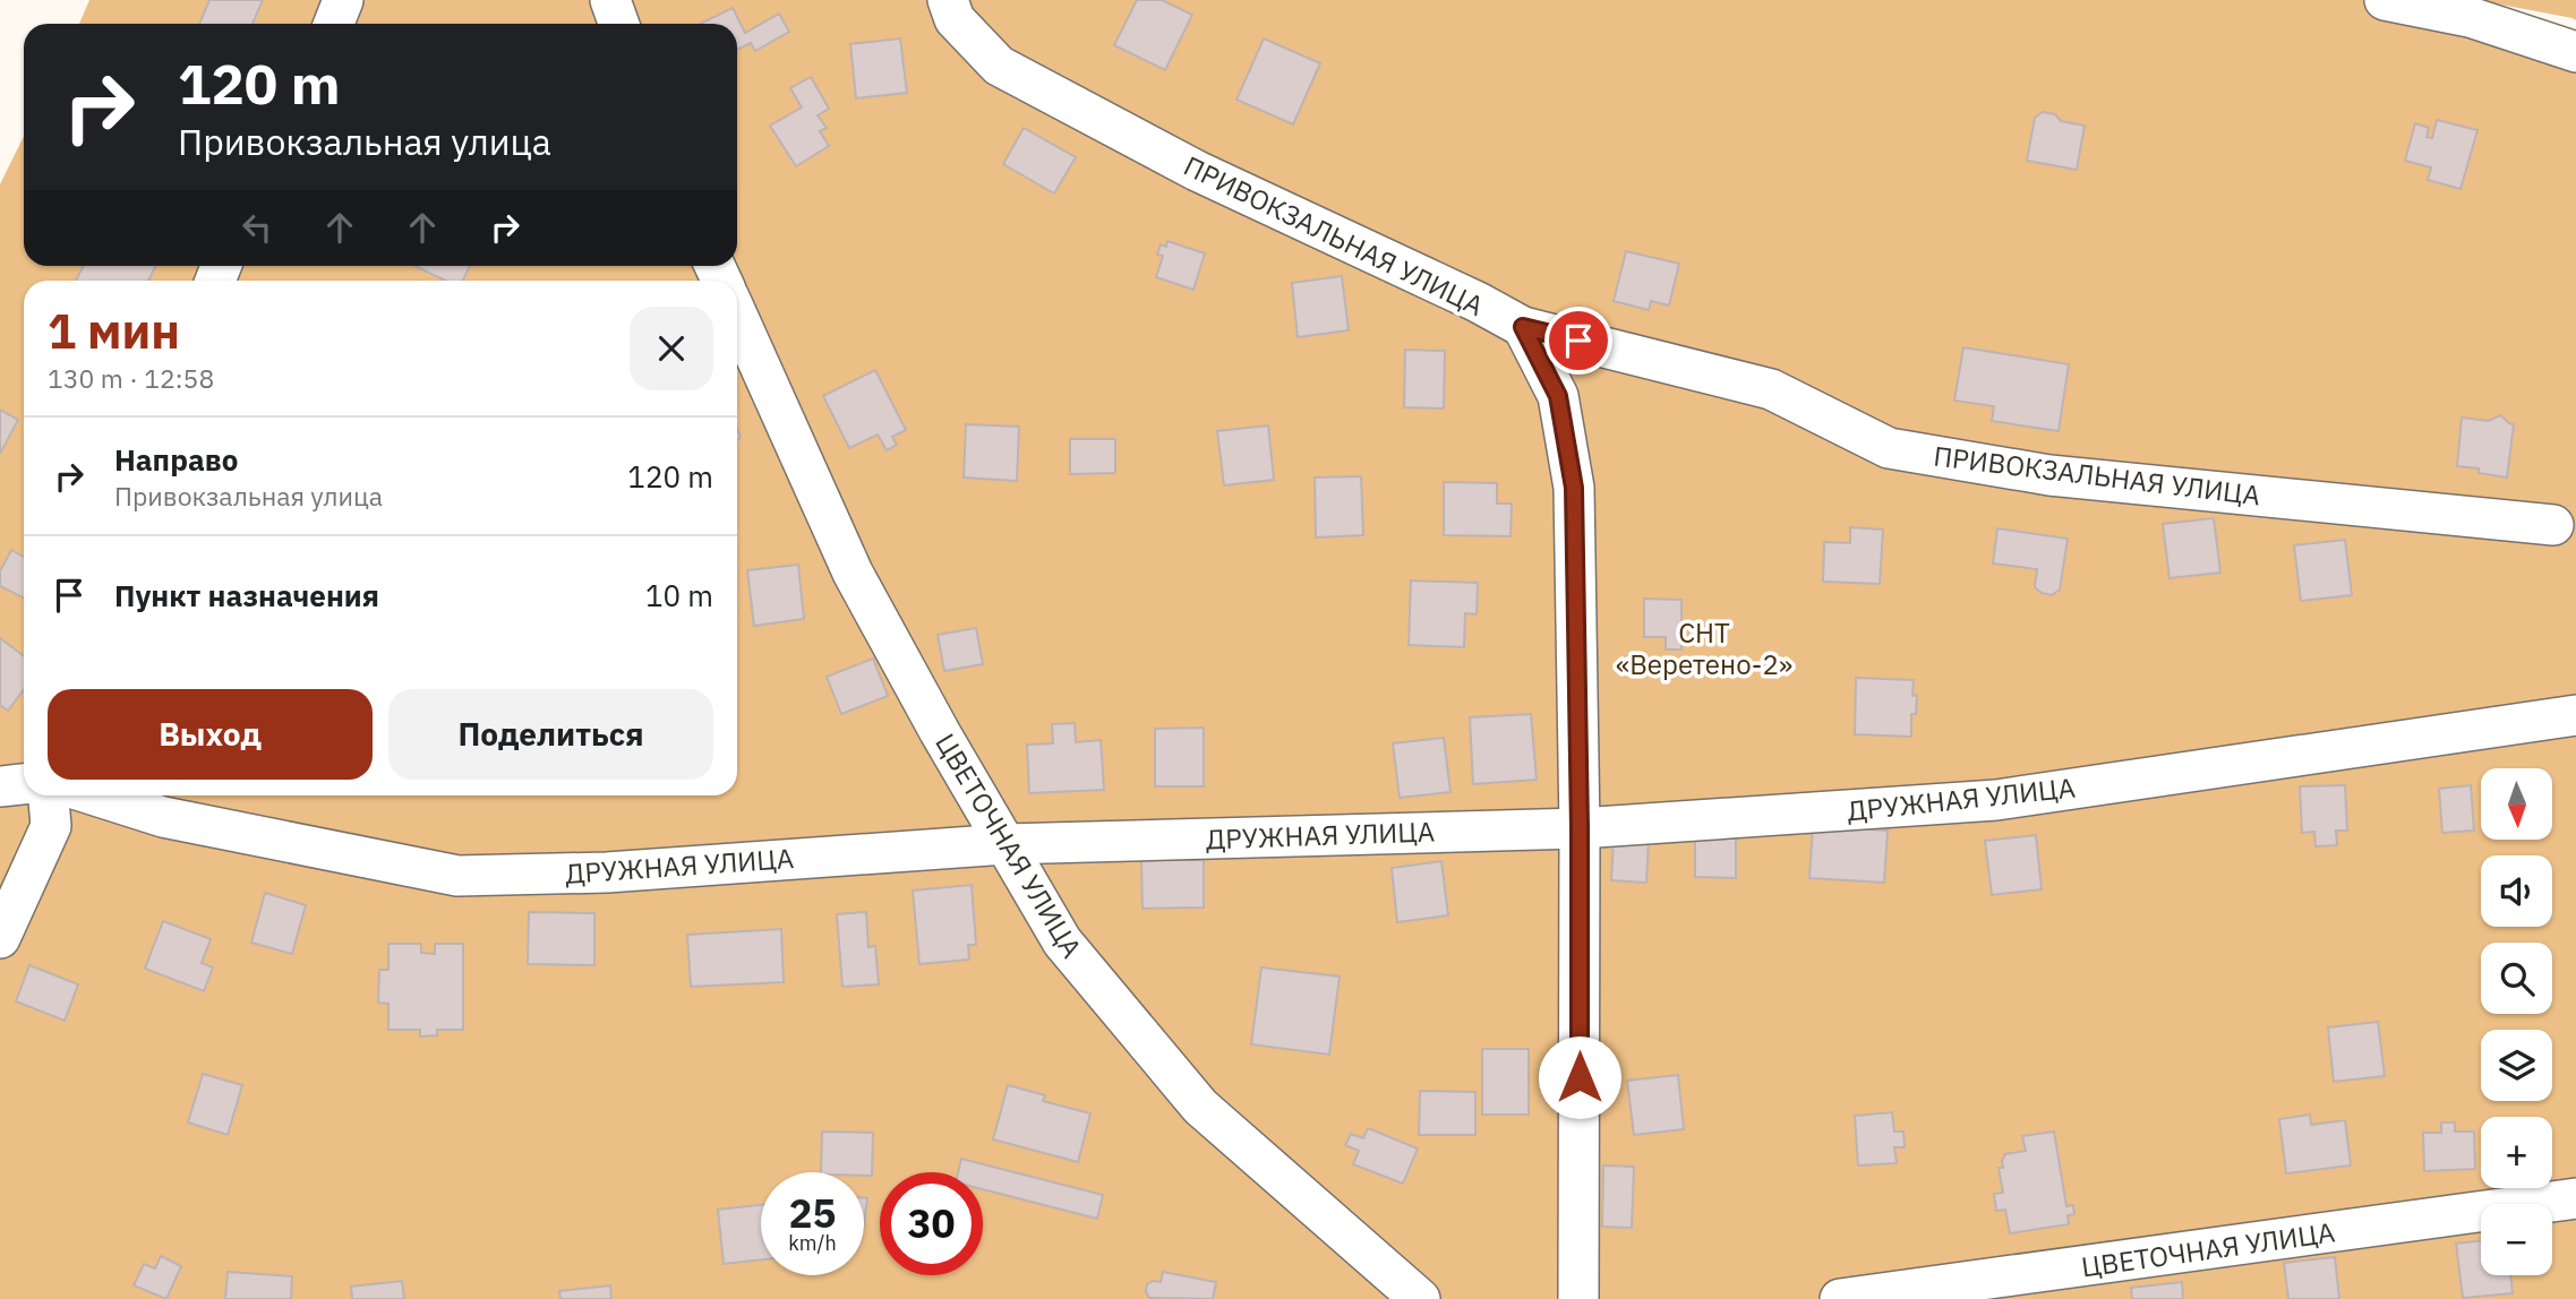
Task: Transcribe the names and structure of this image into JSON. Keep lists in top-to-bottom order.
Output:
{
  "streets": {
    "street": ["ПРИВОКЗАЛЬНАЯ УЛИЦА", "ДРУЖНАЯ УЛИЦА", "ЦВЕТОЧНАЯ УЛИЦА"]
  },
  "crossings": [
    ["ДРУЖНАЯ УЛИЦА", "ЦВЕТОЧНАЯ УЛИЦА"]
  ],
  "parks": ["СНТ «Веретено-2»"],
  "north": "bottom",
  "page": {
    "turn": ["120 m", "Привокзальная улица"],
    "heading": ["1 мин", "130 m · 12:58"],
    "list": [
      {
        "name": "Направо",
        "note": "Привокзальная улица",
        "value": "120 m"
      },
      {
        "name": "Пункт назначения",
        "value": "10 m"
      }
    ],
    "buttons": ["Выход", "Поделиться"],
    "map_buttons": ["+", "−"],
    "speed": "25 km/h",
    "limit": "30"
  }
}
